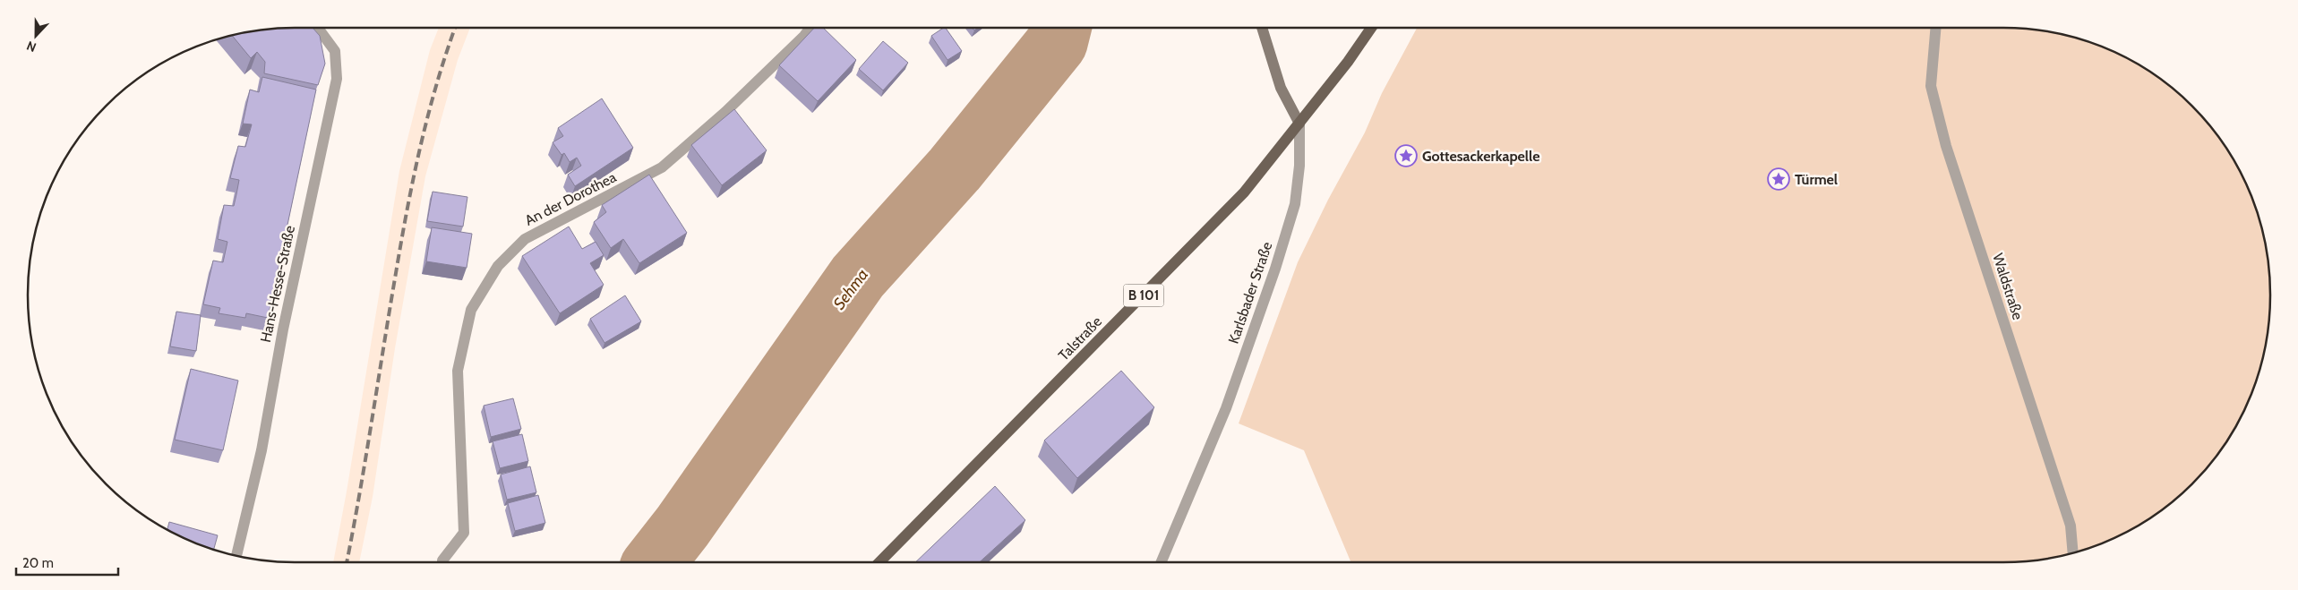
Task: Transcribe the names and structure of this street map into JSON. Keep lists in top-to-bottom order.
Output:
{
  "streets": {
    "main road": ["Karlsbader Straße", "B 101", "Talstraße"],
    "street": ["An der Dorothea", "Hans-Hesse-Straße", "Waldstraße"]
  },
  "crossings": [
    ["Karlsbader Straße", "B 101"],
    ["Karlsbader Straße", "Talstraße"],
    ["B 101", "Talstraße"]
  ],
  "water": ["Sehma"],
  "places": {
    "place": ["Gottesackerkapelle", "Türmel"]
  },
  "scale_bar": "20 m",
  "north": "bottom"
}
